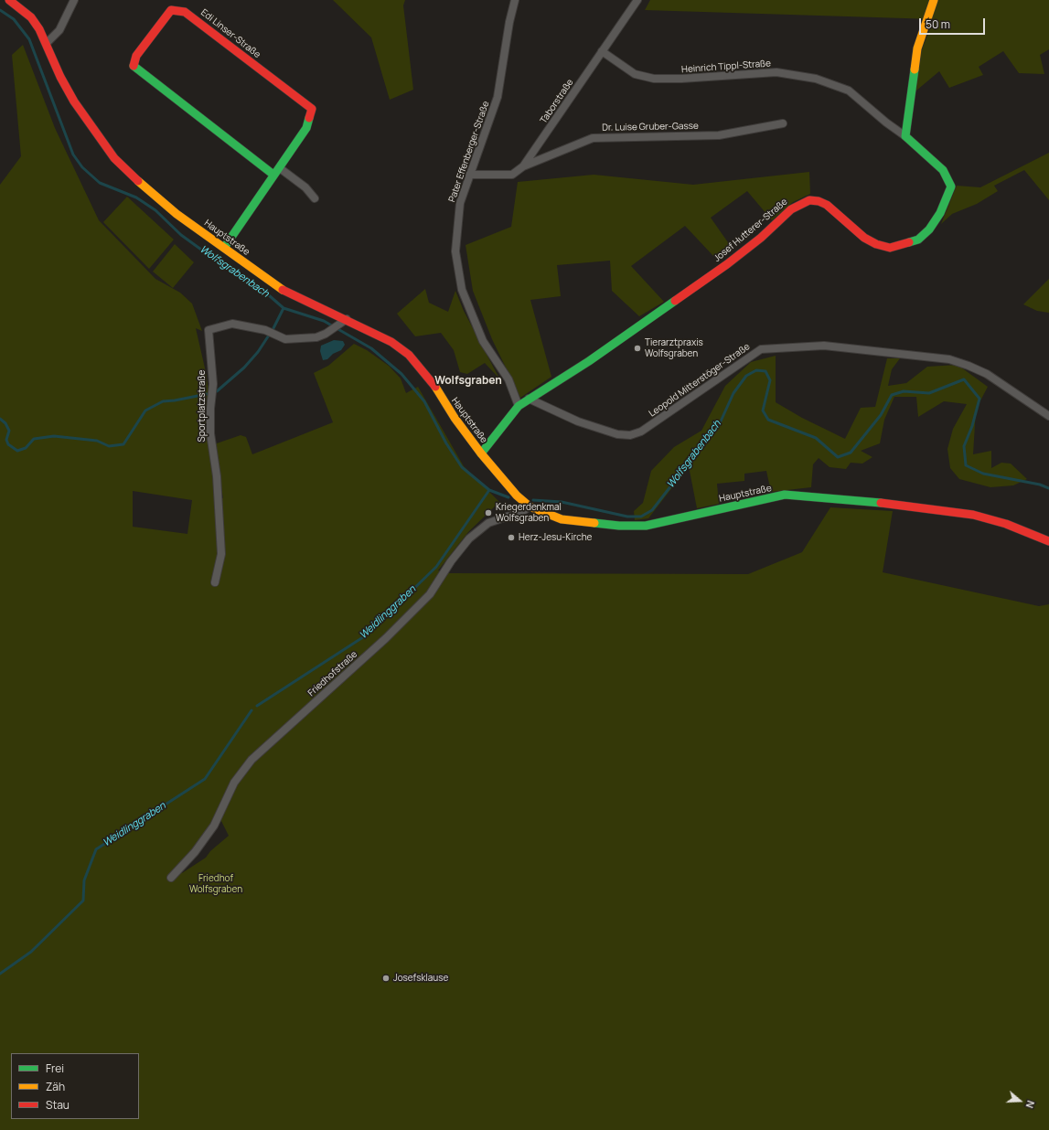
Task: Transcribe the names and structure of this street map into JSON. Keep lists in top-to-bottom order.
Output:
{
  "streets": {
    "street": [
      "Edi Linser-Straße",
      "Heinrich Tippl-Straße",
      "Taborstraße",
      "Dr. Luise Gruber-Gasse",
      "Pater Effenberger-Straße",
      "Josef Hutterer-Straße",
      "Hauptstraße",
      "Leopold Mitterstöger-Straße",
      "Sportplatzstraße",
      "Friedhofstraße"
    ]
  },
  "crossings": [
    ["Edi Linser-Straße", "Hauptstraße"],
    ["Heinrich Tippl-Straße", "Taborstraße"],
    ["Heinrich Tippl-Straße", "Josef Hutterer-Straße"],
    ["Taborstraße", "Dr. Luise Gruber-Gasse"],
    ["Taborstraße", "Pater Effenberger-Straße"],
    ["Pater Effenberger-Straße", "Josef Hutterer-Straße"],
    ["Josef Hutterer-Straße", "Hauptstraße"],
    ["Josef Hutterer-Straße", "Leopold Mitterstöger-Straße"],
    ["Hauptstraße", "Sportplatzstraße"],
    ["Hauptstraße", "Friedhofstraße"]
  ],
  "districts": ["Wolfsgraben"],
  "water": ["Wolfsgrabenbach", "Weidlinggraben"],
  "parks": ["Friedhof Wolfsgraben"],
  "places": [
    "Tierarztpraxis Wolfsgraben",
    "Kriegerdenkmal Wolfsgraben",
    "Herz-Jesu-Kirche",
    "Josefsklause"
  ],
  "legend": ["Frei", "Zäh", "Stau"],
  "scale_bar": "50 m",
  "north": "right"
}
